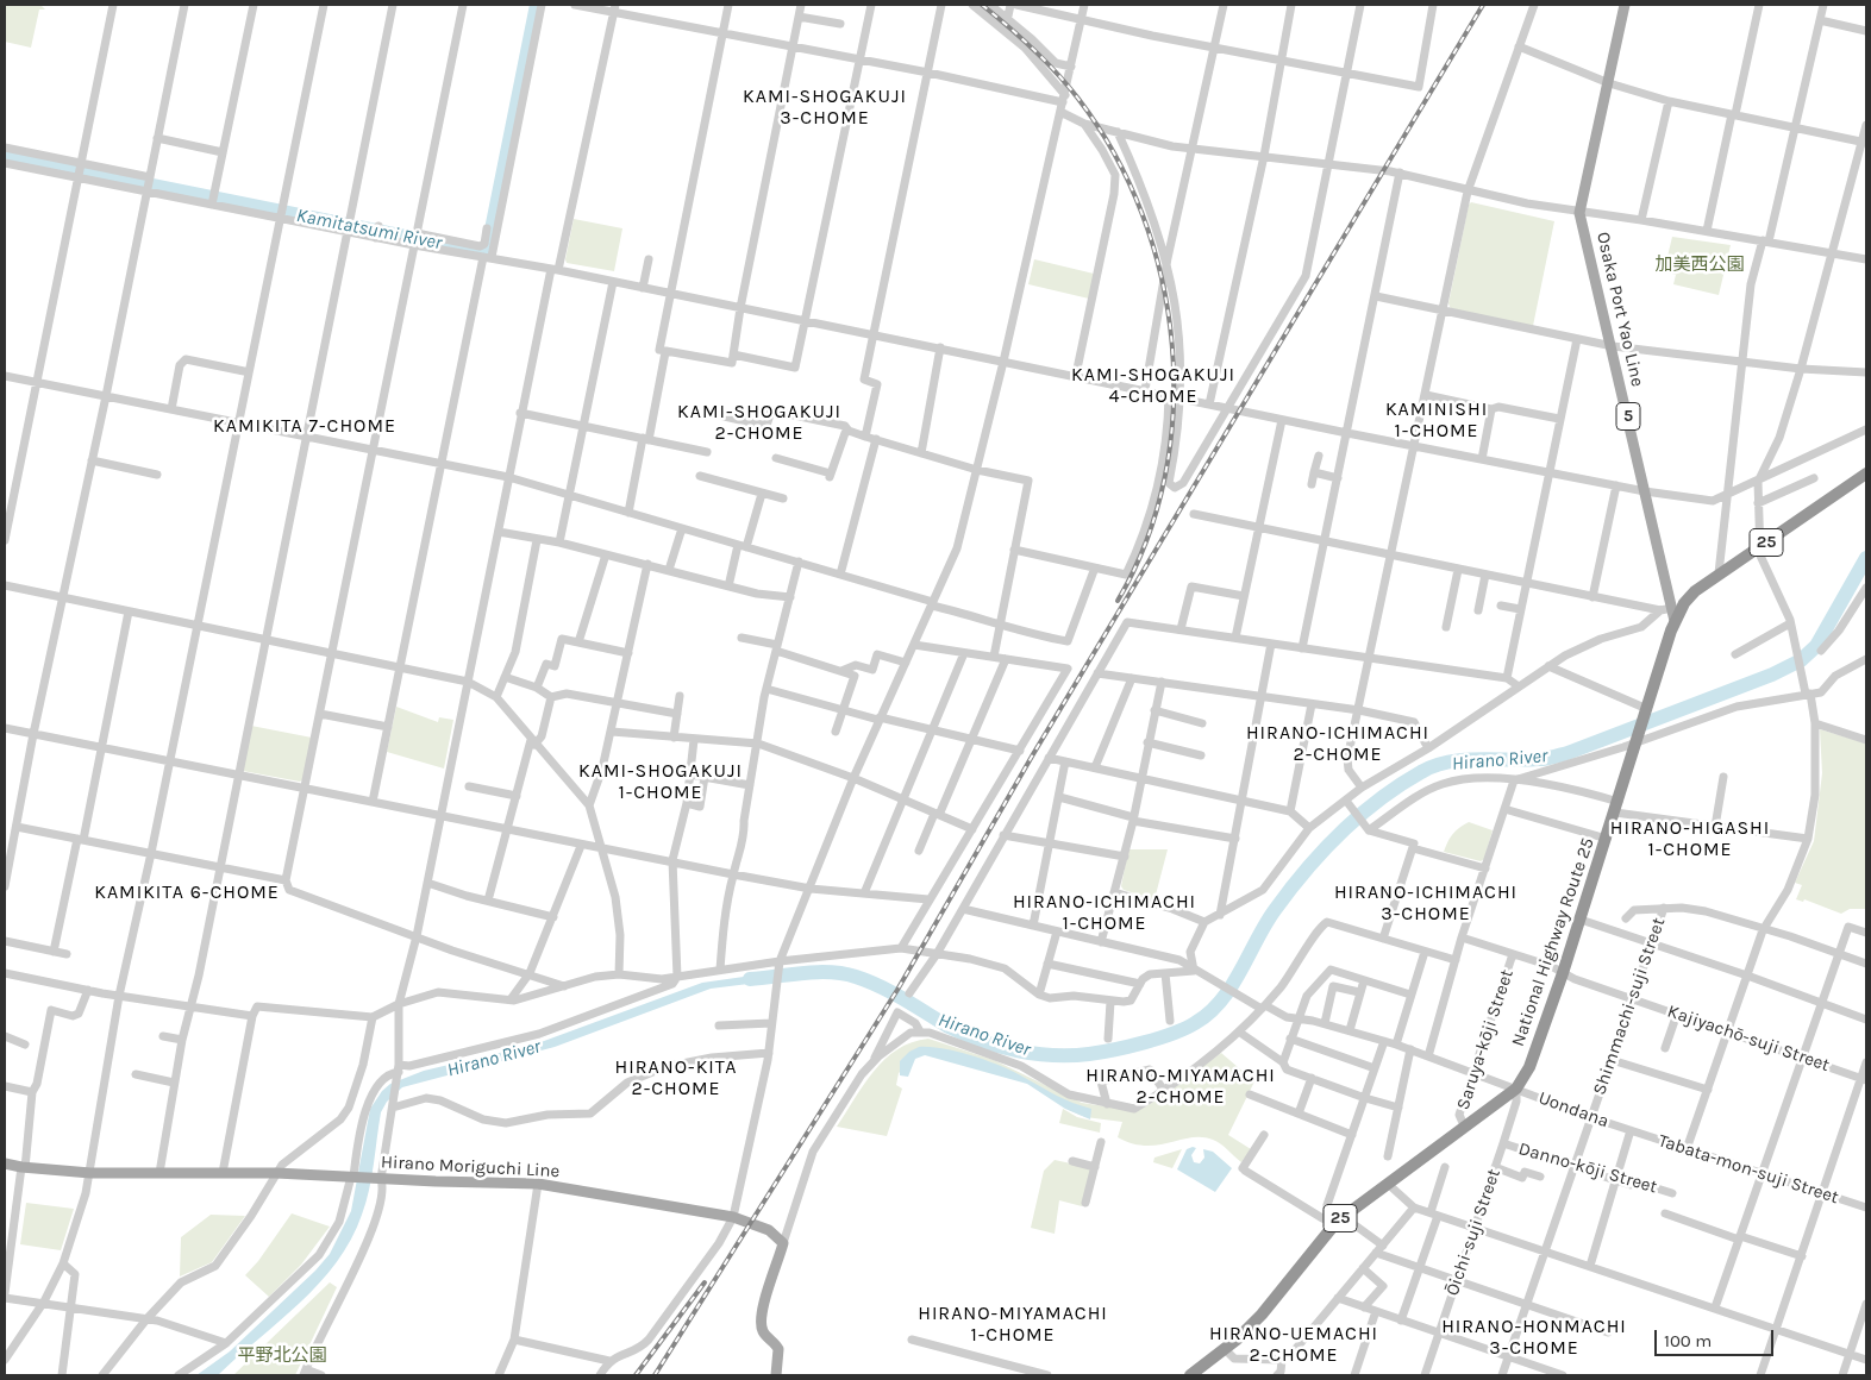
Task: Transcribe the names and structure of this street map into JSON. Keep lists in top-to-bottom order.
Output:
{
  "streets": {
    "highway": ["25", "National Highway Route 25"],
    "main road": ["Osaka Port Yao Line", "5", "Hirano Moriguchi Line"],
    "street": [
      "Shimmachi-suji Street",
      "Kajiyachō-suji Street",
      "Saruya-kōji Street",
      "Uondana",
      "Danno-kōji Street",
      "Tabata-mon-suji Street",
      "Ōichi-suji Street"
    ]
  },
  "crossings": [
    ["Osaka Port Yao Line", "National Highway Route 25"],
    ["National Highway Route 25", "Kajiyachō-suji Street"],
    ["National Highway Route 25", "Saruya-kōji Street"],
    ["National Highway Route 25", "Uondana"],
    ["National Highway Route 25", "Ōichi-suji Street"],
    ["Shimmachi-suji Street", "Kajiyachō-suji Street"],
    ["Shimmachi-suji Street", "Uondana"],
    ["Shimmachi-suji Street", "Danno-kōji Street"],
    ["Kajiyachō-suji Street", "Saruya-kōji Street"],
    ["Saruya-kōji Street", "Uondana"],
    ["Uondana", "Tabata-mon-suji Street"],
    ["Uondana", "Ōichi-suji Street"],
    ["Danno-kōji Street", "Ōichi-suji Street"]
  ],
  "districts": [
    "KAMI-SHOGAKUJI 3-CHOME",
    "KAMI-SHOGAKUJI 4-CHOME",
    "KAMINISHI 1-CHOME",
    "KAMI-SHOGAKUJI 2-CHOME",
    "KAMIKITA 7-CHOME",
    "HIRANO-ICHIMACHI 2-CHOME",
    "KAMI-SHOGAKUJI 1-CHOME",
    "HIRANO-HIGASHI 1-CHOME",
    "KAMIKITA 6-CHOME",
    "HIRANO-ICHIMACHI 3-CHOME",
    "HIRANO-ICHIMACHI 1-CHOME",
    "HIRANO-KITA 2-CHOME",
    "HIRANO-MIYAMACHI 2-CHOME",
    "HIRANO-MIYAMACHI 1-CHOME",
    "HIRANO-HONMACHI 3-CHOME",
    "HIRANO-UEMACHI 2-CHOME"
  ],
  "water": ["Kamitatsumi River", "Hirano River"],
  "parks": ["加美西公園", "平野北公園"],
  "scale_bar": "100 m"
}
